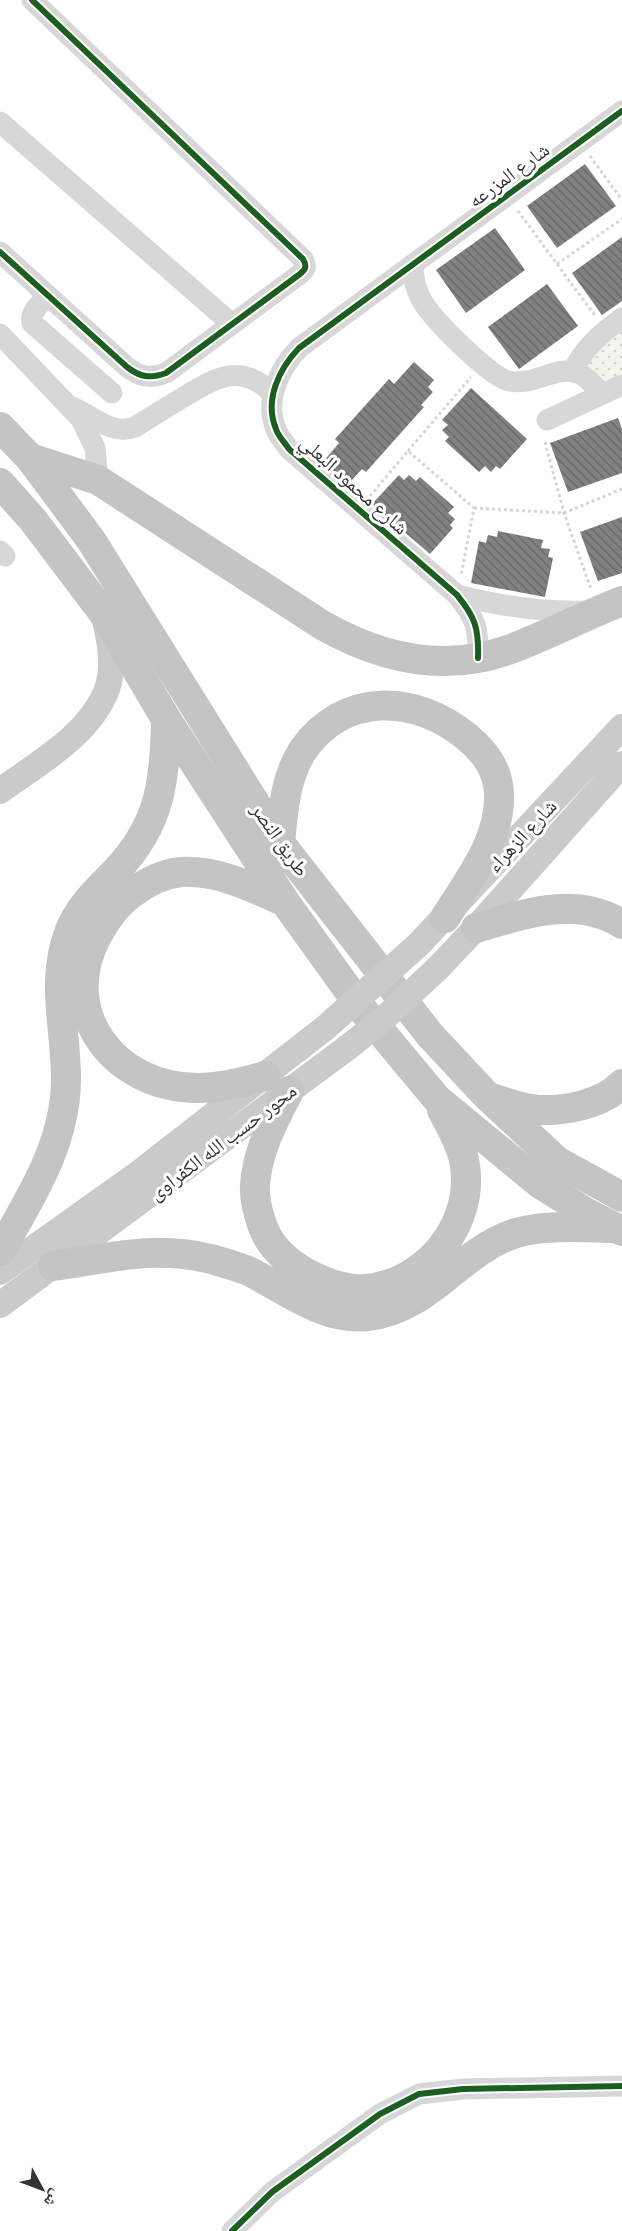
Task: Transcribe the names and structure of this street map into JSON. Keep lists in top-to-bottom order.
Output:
{
  "streets": {
    "highway": ["طريق النصر"],
    "main road": ["شارع الزهراء", "محور حسب الله الكفراوى"],
    "street": ["شارع المزرعه", "شارع محمود البعلي"]
  },
  "crossings": [
    ["شارع المزرعه", "شارع محمود البعلي"],
    ["شارع الزهراء", "محور حسب الله الكفراوى"]
  ],
  "north": "bottom right"
}
